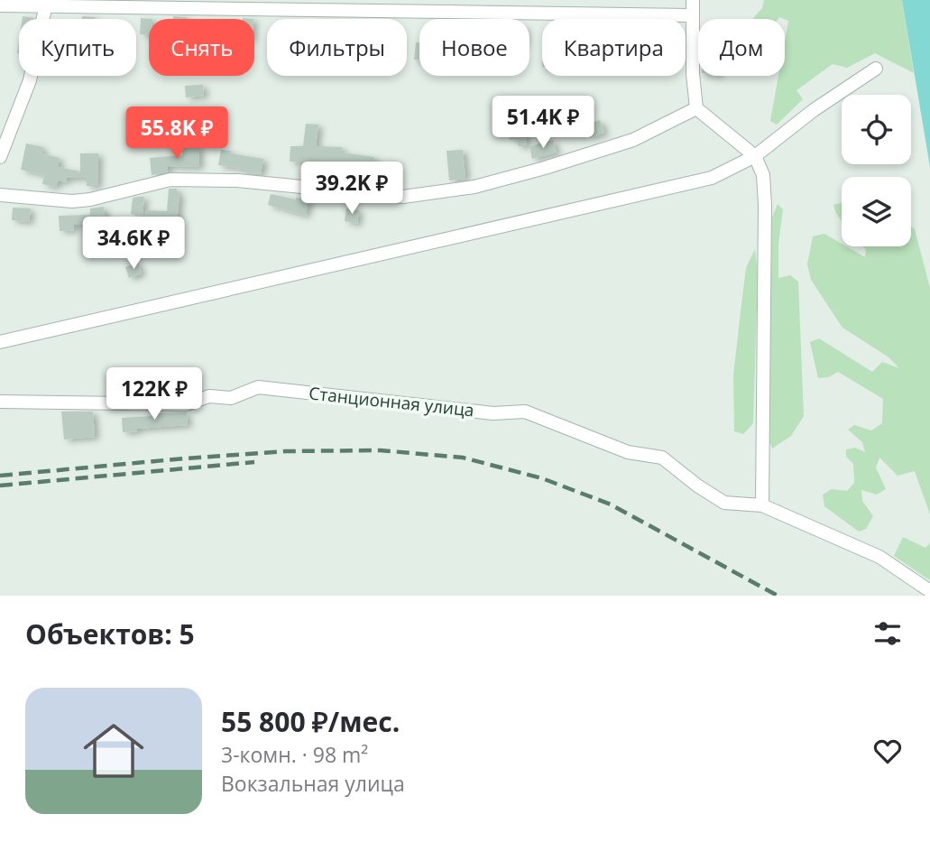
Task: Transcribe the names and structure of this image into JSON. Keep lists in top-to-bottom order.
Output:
{
  "streets": {
    "street": ["Станционная улица"]
  },
  "page": {
    "chip": [
      "Купить",
      "Снять",
      "Фильтры",
      "Новое",
      "Квартира",
      "Дом"
    ],
    "price": [
      "51.4K ₽",
      "55.8K ₽",
      "39.2K ₽",
      "34.6K ₽",
      "122K ₽"
    ],
    "heading": "Объектов: 5",
    "list": [
      {
        "name": "55 800 ₽/мес.",
        "note": "3-комн. · 98 m² · Вокзальная улица"
      }
    ]
  }
}
